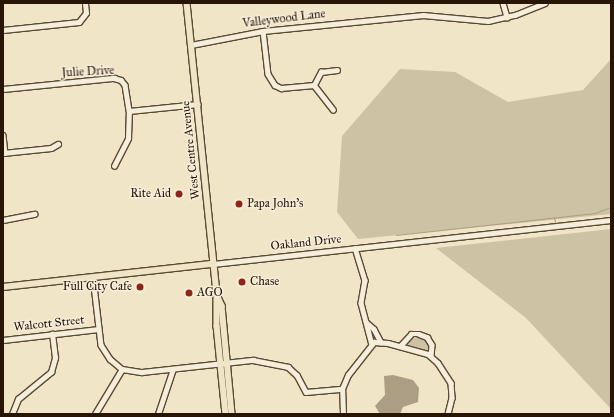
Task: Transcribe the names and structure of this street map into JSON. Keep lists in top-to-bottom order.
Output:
{
  "streets": {
    "main road": ["West Centre Avenue", "Oakland Drive"],
    "street": ["Valleywood Lane", "Julie Drive", "Walcott Street"]
  },
  "crossings": [
    ["Valleywood Lane", "West Centre Avenue"],
    ["West Centre Avenue", "Oakland Drive"]
  ],
  "places": [
    "Rite Aid",
    "Papa John's",
    "Chase",
    "Full City Cafe",
    "AGO"
  ]
}
